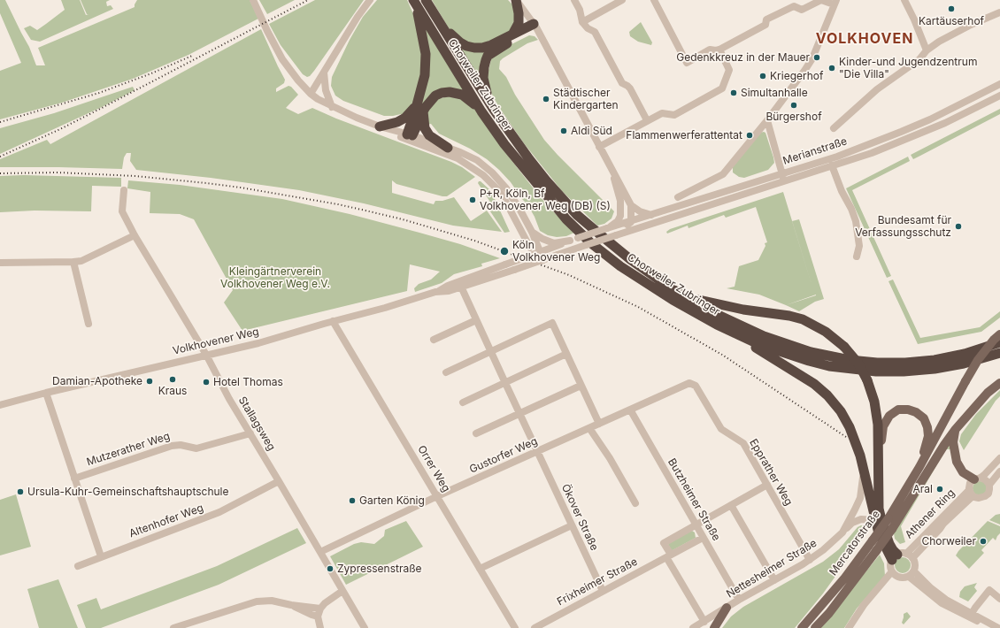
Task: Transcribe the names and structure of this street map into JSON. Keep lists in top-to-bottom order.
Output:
{
  "streets": {
    "highway": ["Chorweiler Zubringer"],
    "main road": ["Mercatorstraße"],
    "street": [
      "Merianstraße",
      "Volkhovener Weg",
      "Stallagsweg",
      "Mutzerather Weg",
      "Gustorfer Weg",
      "Orrer Weg",
      "Epprather Weg",
      "Butzheimer Straße",
      "Athener Ring",
      "Ökover Straße",
      "Altenhofer Weg",
      "Nettesheimer Straße",
      "Frixheimer Straße"
    ]
  },
  "crossings": [
    ["Merianstraße", "Volkhovener Weg"],
    ["Volkhovener Weg", "Stallagsweg"],
    ["Volkhovener Weg", "Orrer Weg"],
    ["Volkhovener Weg", "Ökover Straße"],
    ["Stallagsweg", "Mutzerather Weg"],
    ["Stallagsweg", "Gustorfer Weg"],
    ["Stallagsweg", "Altenhofer Weg"],
    ["Gustorfer Weg", "Orrer Weg"],
    ["Gustorfer Weg", "Epprather Weg"],
    ["Gustorfer Weg", "Butzheimer Straße"],
    ["Gustorfer Weg", "Ökover Straße"],
    ["Epprather Weg", "Nettesheimer Straße"],
    ["Butzheimer Straße", "Nettesheimer Straße"],
    ["Butzheimer Straße", "Frixheimer Straße"],
    ["Ökover Straße", "Frixheimer Straße"]
  ],
  "districts": ["VOLKHOVEN"],
  "parks": ["Kleingärtnerverein Volkhovener Weg e.V."],
  "places": [
    "Kartäuserhof",
    "Gedenkkreuz in der Mauer",
    "Kinder-und Jugendzentrum \"Die Villa\"",
    "Kriegerhof",
    "Simultanhalle",
    "Städtischer Kindergarten",
    "Bürgershof",
    "Aldi Süd",
    "Flammenwerferattentat",
    "P+R, Köln, Bf Volkhovener Weg (DB) (S)",
    "Bundesamt für Verfassungsschutz",
    "Köln Volkhovener Weg",
    "Kraus",
    "Damian-Apotheke",
    "Hotel Thomas",
    "Aral",
    "Ursula-Kuhr-Gemeinschaftshauptschule",
    "Garten König",
    "Chorweiler",
    "Zypressenstraße"
  ]
}
